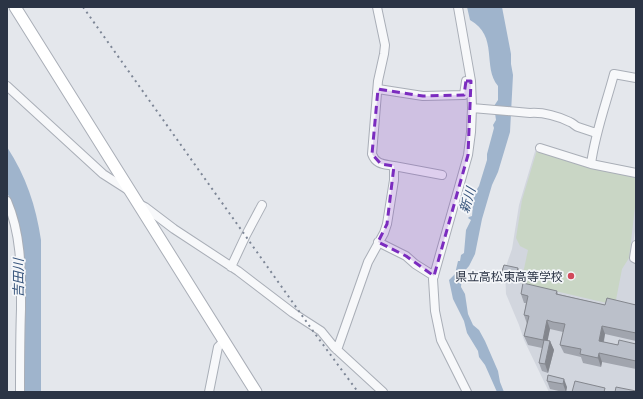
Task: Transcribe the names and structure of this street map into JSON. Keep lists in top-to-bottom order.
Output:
{
  "water": ["新川", "吉田川"],
  "places": ["県立高松東高等学校"]
}
